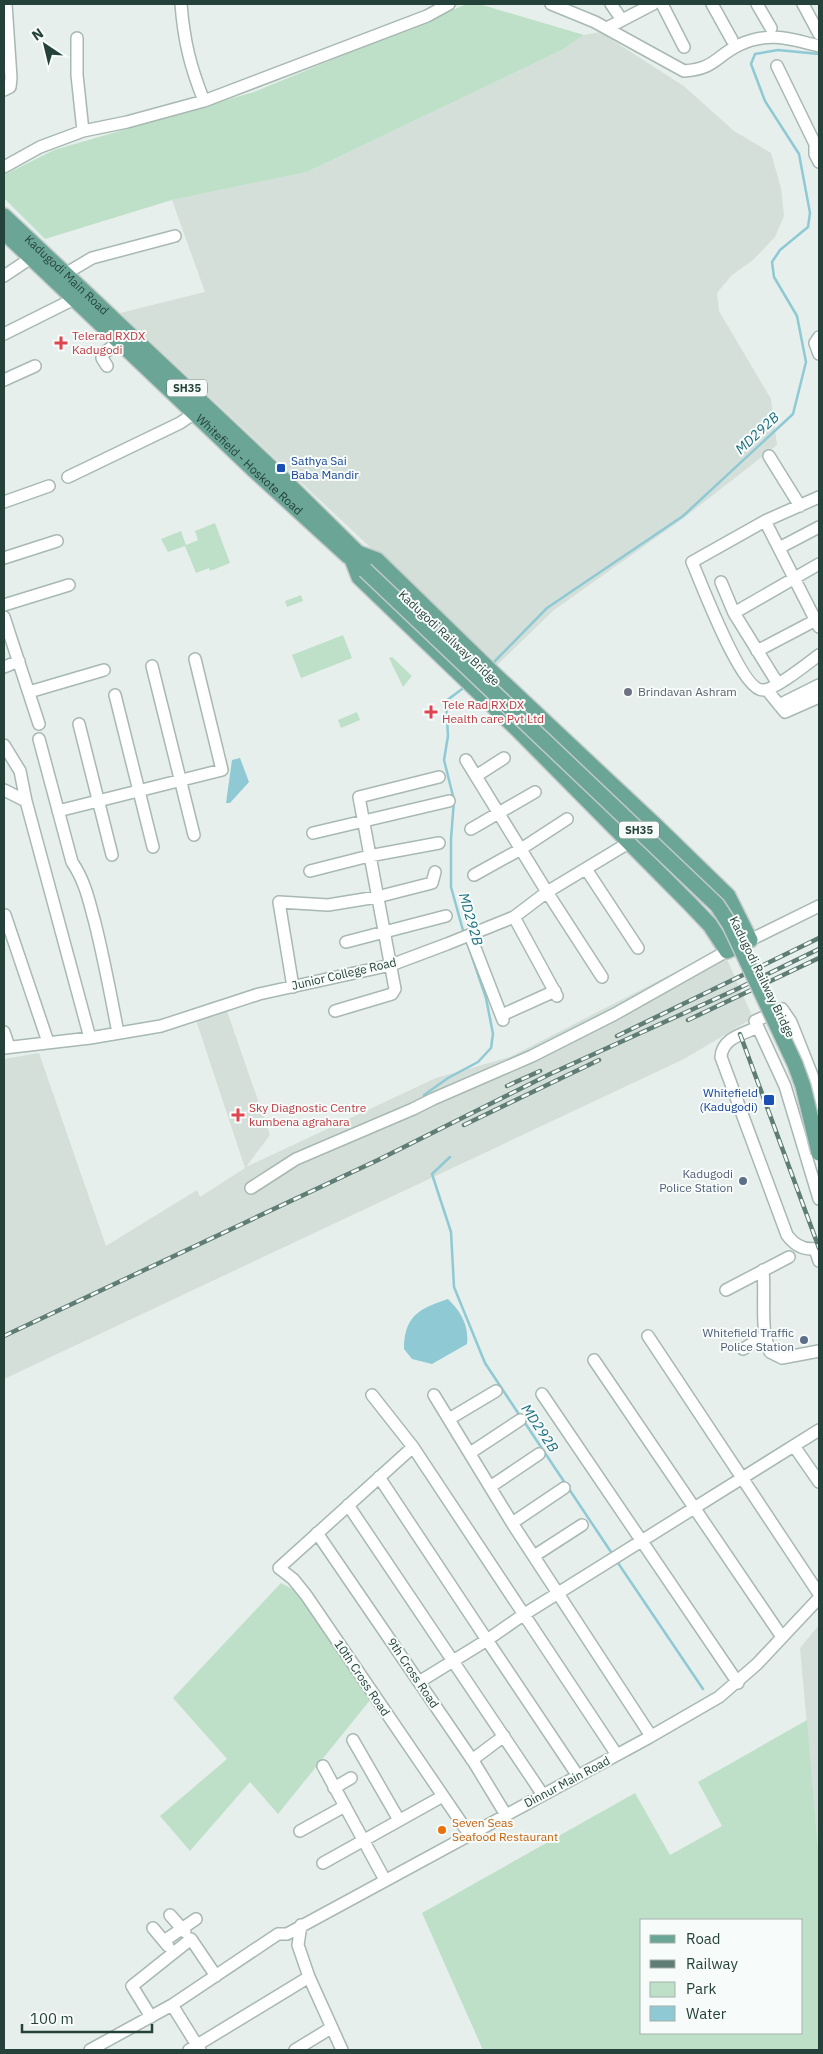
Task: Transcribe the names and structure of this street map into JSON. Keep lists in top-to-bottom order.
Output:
{
  "streets": {
    "main road": [
      "Kadugodi Main Road",
      "SH35",
      "Whitefield - Hoskote Road",
      "Kadugodi Railway Bridge"
    ],
    "street": [
      "Junior College Road",
      "9th Cross Road",
      "10th Cross Road",
      "Dinnur Main Road"
    ]
  },
  "crossings": [
    ["Kadugodi Main Road", "SH35"],
    ["Kadugodi Main Road", "Whitefield - Hoskote Road"],
    ["Kadugodi Main Road", "Kadugodi Railway Bridge"],
    ["SH35", "Kadugodi Railway Bridge"],
    ["9th Cross Road", "10th Cross Road"],
    ["9th Cross Road", "Dinnur Main Road"],
    ["10th Cross Road", "Dinnur Main Road"]
  ],
  "water": ["MD292B"],
  "places": {
    "health": ["Telerad RXDX Kadugodi", "Tele Rad RX DX Health care Pvt Ltd", "Sky Diagnostic Centre kumbena agrahara"],
    "transit": ["Sathya Sai Baba Mandir", "Whitefield (Kadugodi)"],
    "other": [
      "Brindavan Ashram",
      "Kadugodi Police Station",
      "Whitefield Traffic Police Station",
      "Seven Seas Seafood Restaurant"
    ]
  },
  "legend": [
    "Road",
    "Railway",
    "Park",
    "Water"
  ],
  "scale_bar": "100 m",
  "north": "top left"
}
